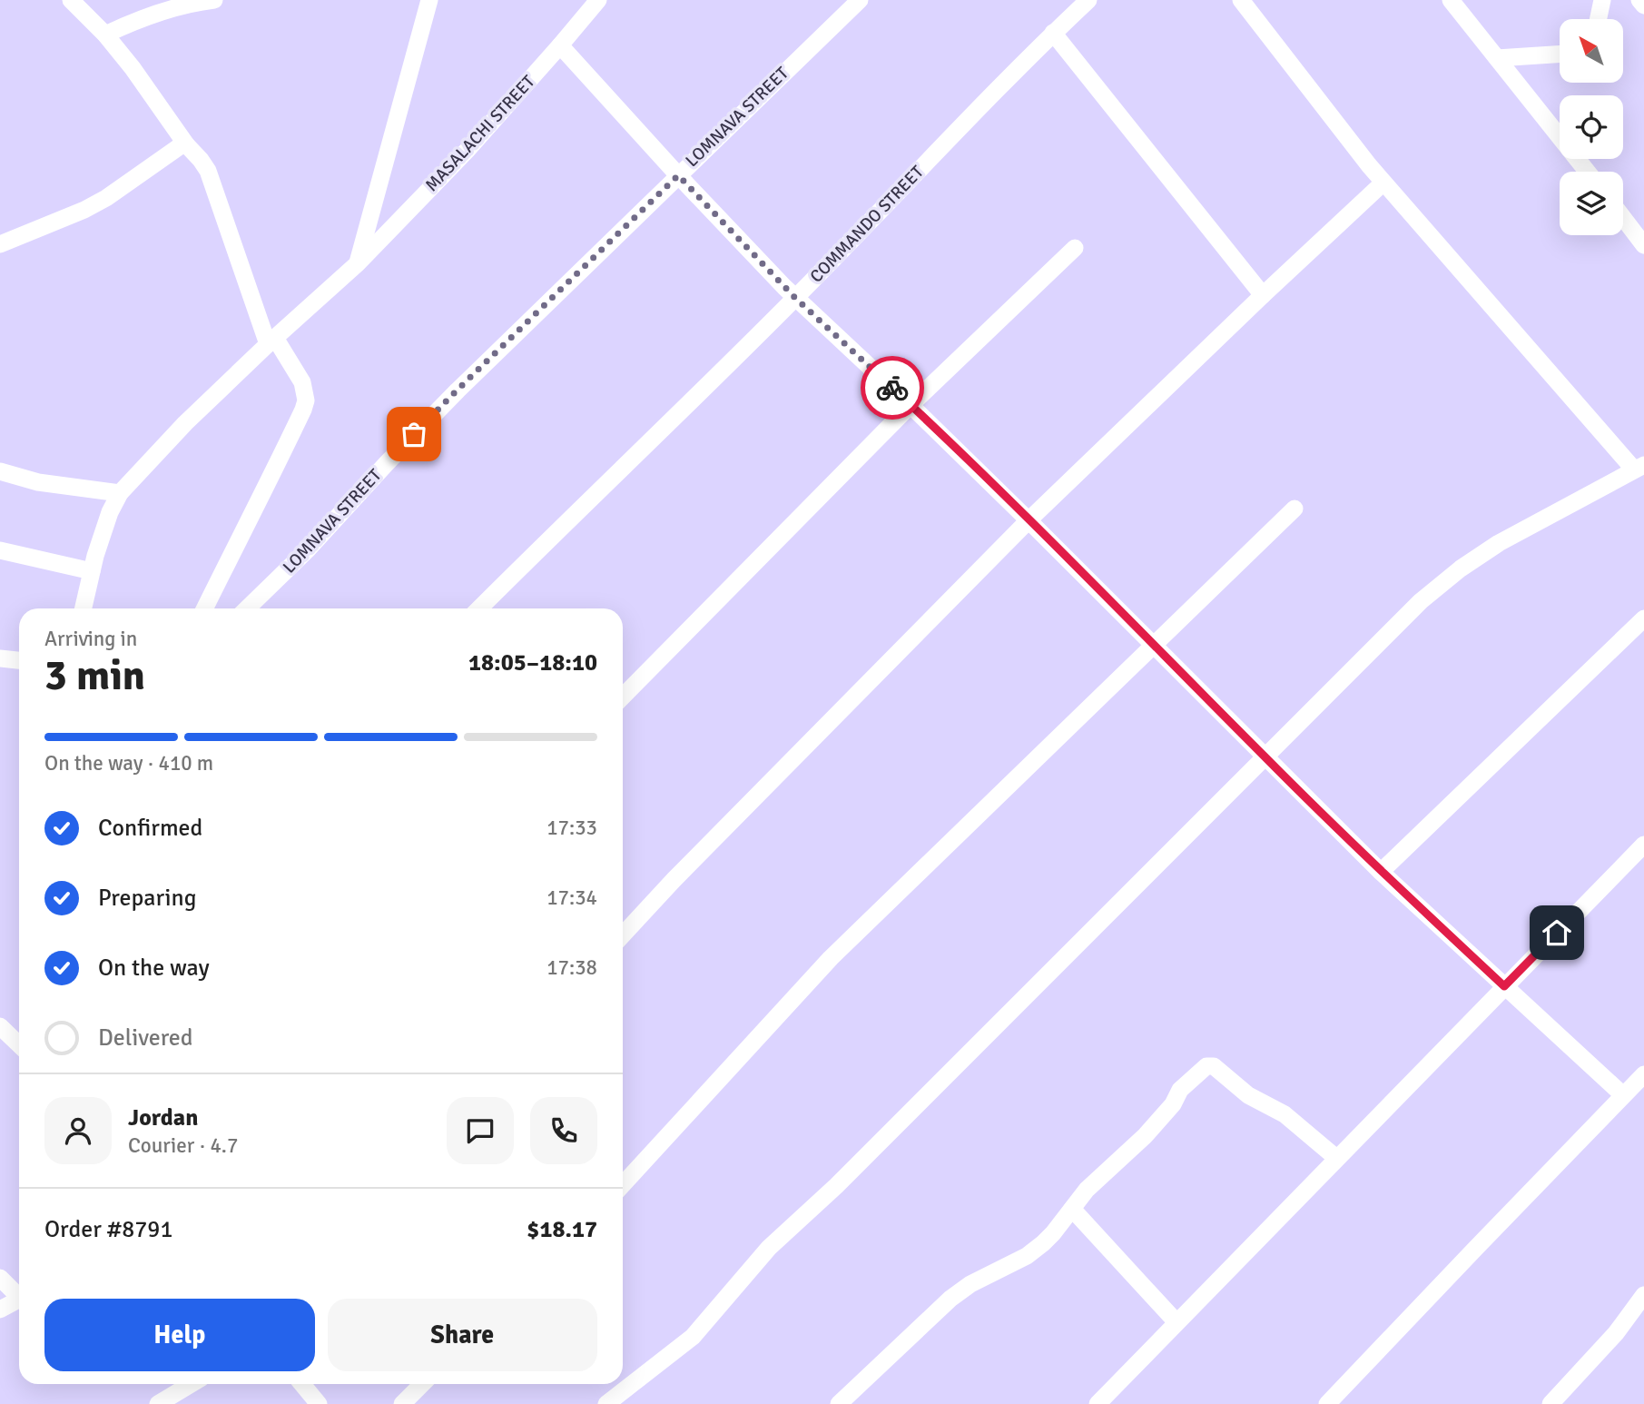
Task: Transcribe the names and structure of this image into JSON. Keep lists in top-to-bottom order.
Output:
{
  "streets": {
    "street": ["LOMNAVA STREET", "MASALACHI STREET", "COMMANDO STREET"]
  },
  "north": "top left",
  "page": {
    "heading": ["3 min", "Arriving in", "18:05–18:10"],
    "panel": [
      "Jordan",
      "Courier · 4.7",
      "Order #8791",
      "$18.17"
    ],
    "bar": "On the way · 410 m",
    "list": [
      ["Confirmed", "17:33"],
      ["Preparing", "17:34"],
      ["On the way", "17:38"],
      "Delivered"
    ],
    "buttons": ["Help", "Share"]
  }
}
